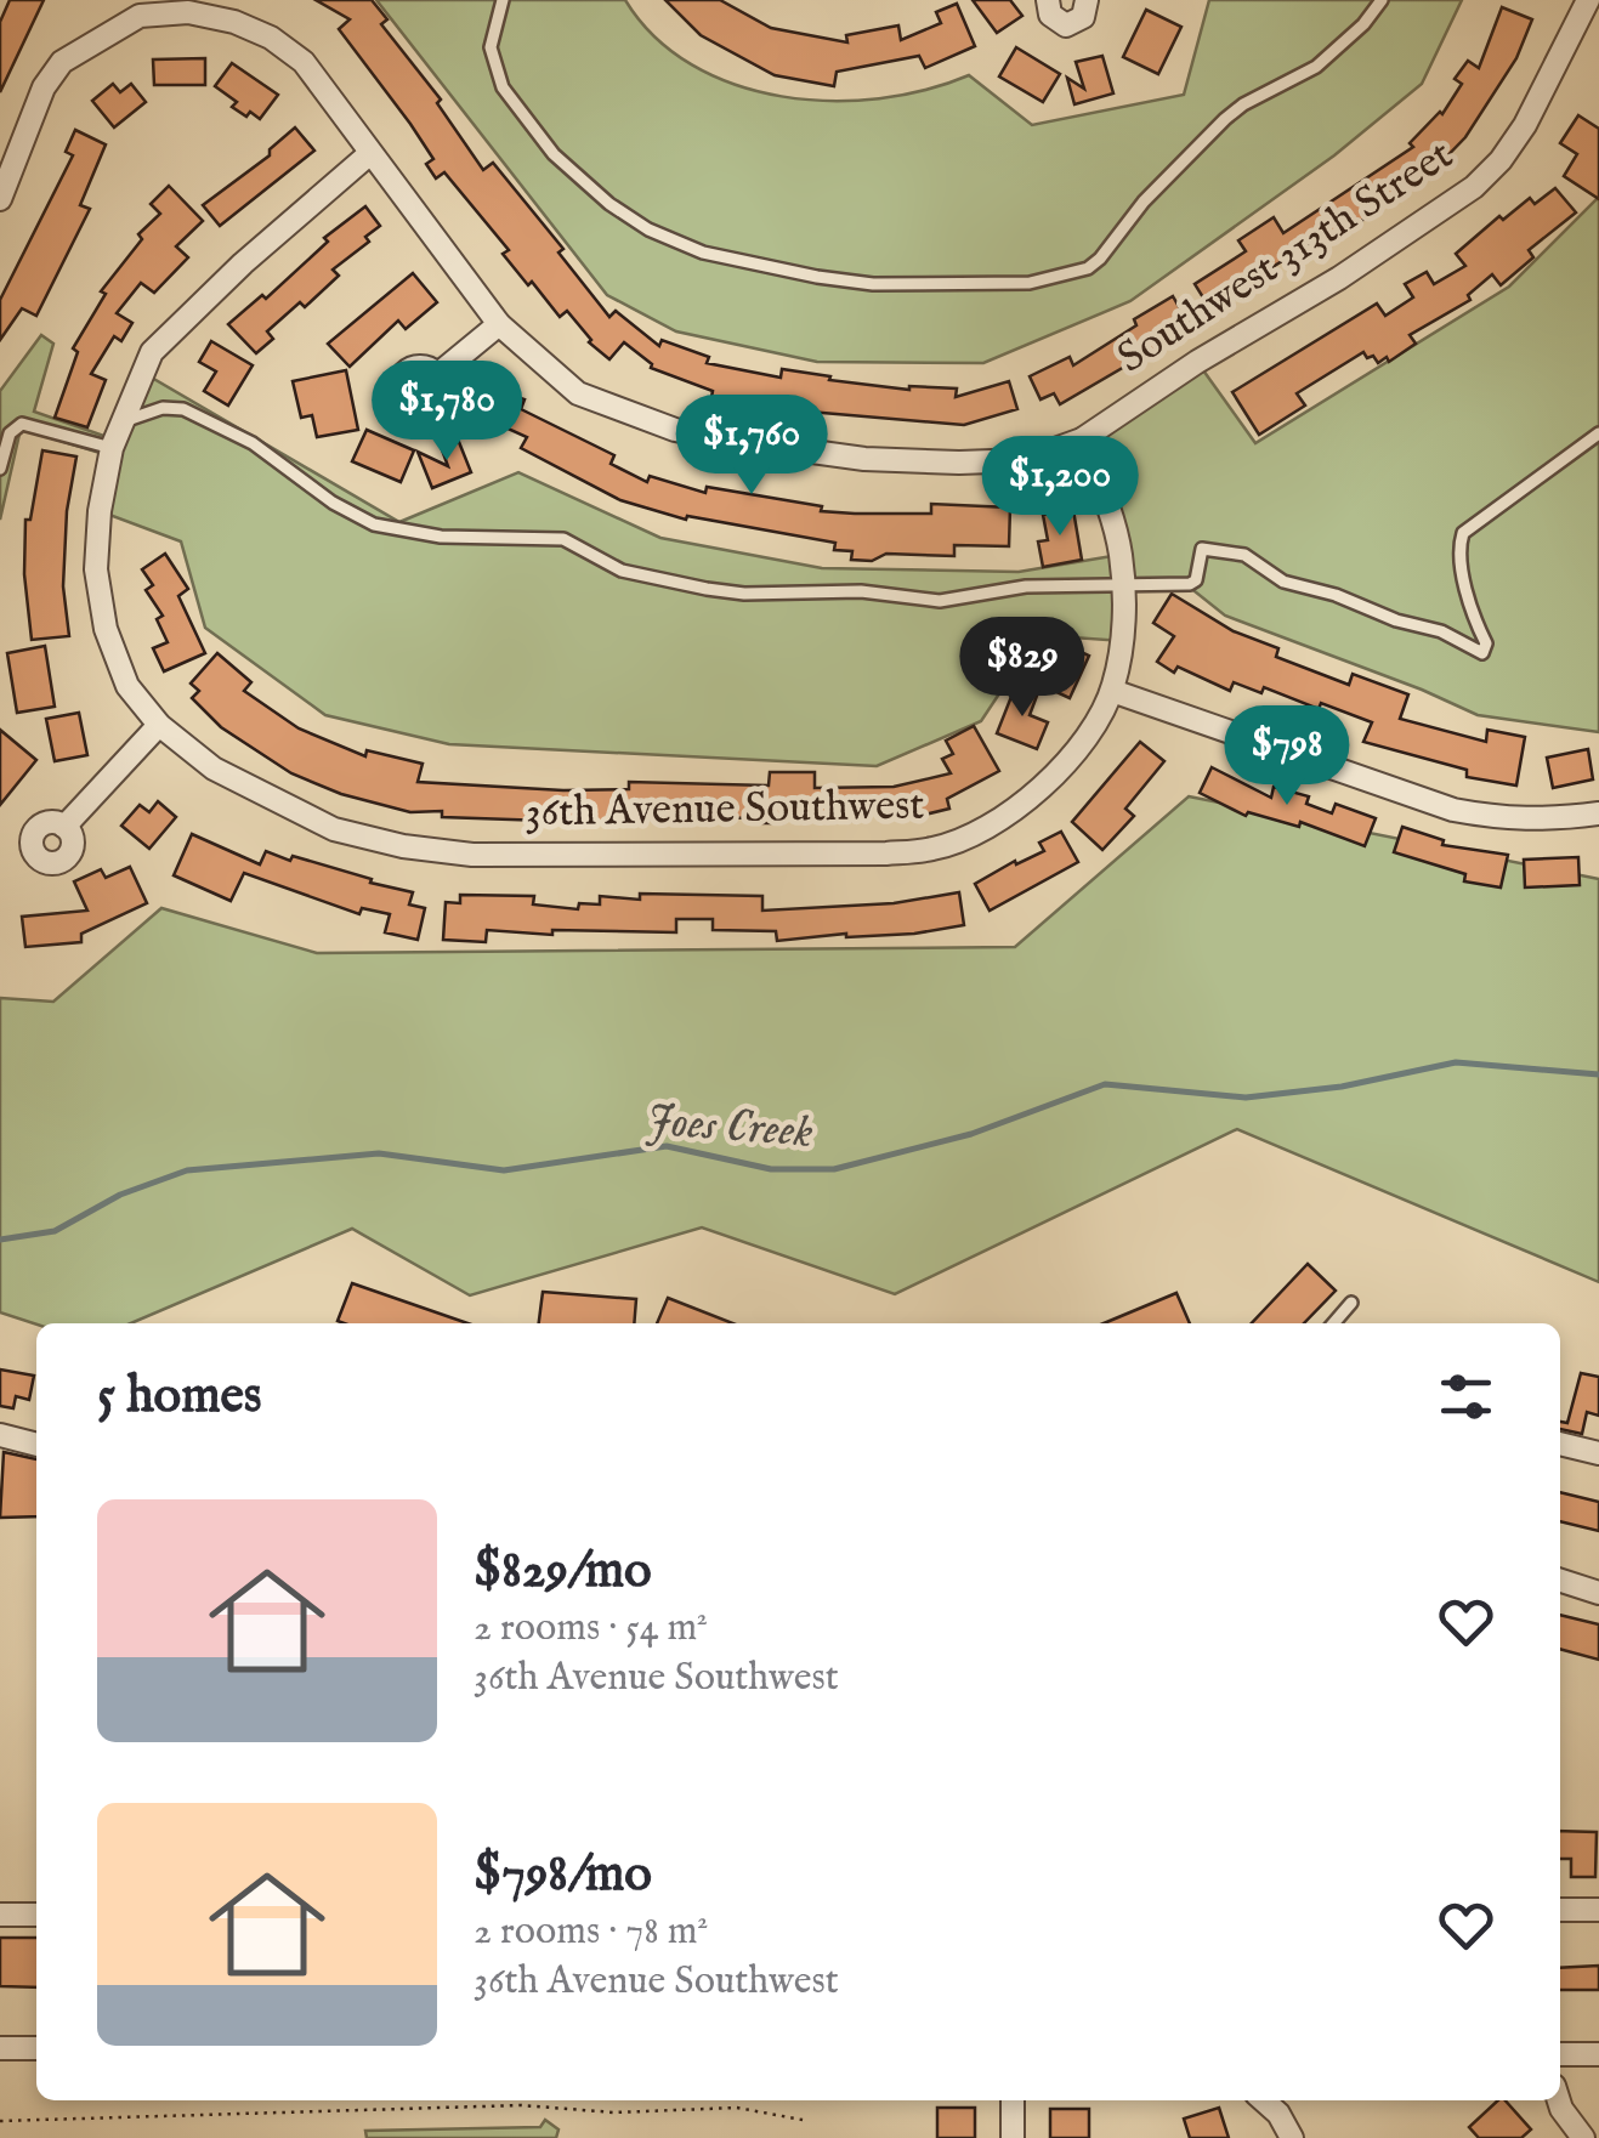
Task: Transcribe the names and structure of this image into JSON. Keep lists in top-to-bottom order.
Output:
{
  "streets": {
    "street": ["Southwest 313th Street", "36th Avenue Southwest"]
  },
  "crossings": [
    ["Southwest 313th Street", "36th Avenue Southwest"]
  ],
  "water": ["Joes Creek"],
  "page": {
    "price": [
      "$1,780",
      "$1,760",
      "$1,200",
      "$829",
      "$798"
    ],
    "heading": "5 homes",
    "list": [
      {
        "name": "$829/mo",
        "note": "2 rooms · 54 m² · 36th Avenue Southwest"
      },
      {
        "name": "$798/mo",
        "note": "2 rooms · 78 m² · 36th Avenue Southwest"
      }
    ]
  }
}
